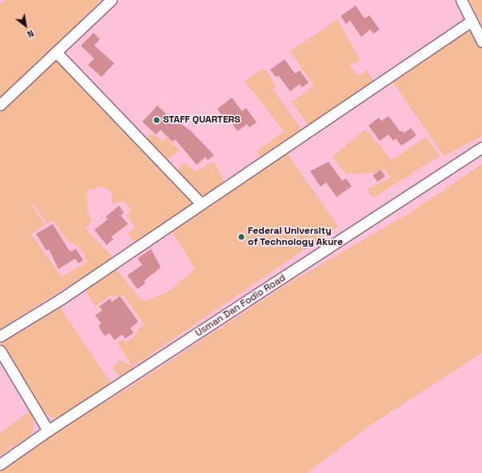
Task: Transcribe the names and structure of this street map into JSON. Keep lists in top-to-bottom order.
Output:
{
  "streets": {
    "street": ["Usman Dan Fodio Road"]
  },
  "places": ["STAFF QUARTERS", "Federal University of Technology Akure"],
  "north": "bottom right"
}
